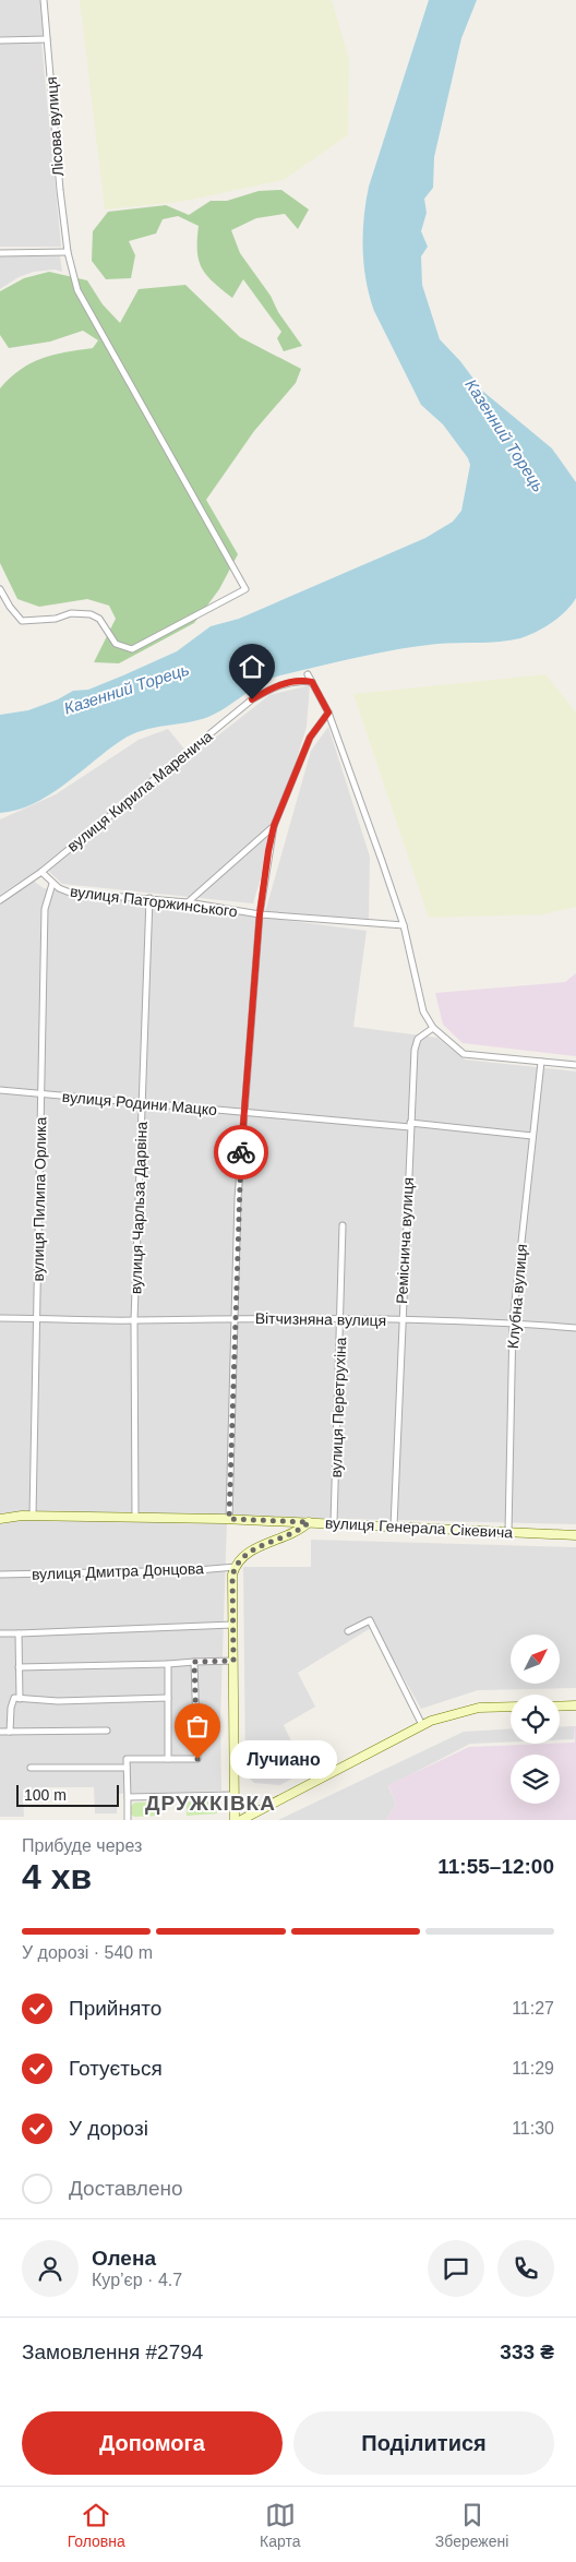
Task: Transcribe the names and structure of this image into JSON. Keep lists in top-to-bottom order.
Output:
{
  "streets": {
    "street": [
      "Лісова вулиця",
      "вулиця Кирила Маренича",
      "вулиця Паторжинського",
      "вулиця Родини Мацко",
      "вулиця Пилипа Орлика",
      "вулиця Чарльза Дарвіна",
      "Реміснича вулиця",
      "Клубна вулиця",
      "Вітчизняна вулиця",
      "вулиця Перетрухіна",
      "вулиця Генерала Сікевича",
      "вулиця Дмитра Донцова"
    ]
  },
  "crossings": [
    ["вулиця Кирила Маренича", "вулиця Паторжинського"],
    ["вулиця Паторжинського", "вулиця Пилипа Орлика"],
    ["вулиця Паторжинського", "вулиця Чарльза Дарвіна"],
    ["вулиця Родини Мацко", "вулиця Пилипа Орлика"],
    ["вулиця Родини Мацко", "вулиця Чарльза Дарвіна"],
    ["вулиця Родини Мацко", "Реміснича вулиця"],
    ["вулиця Родини Мацко", "Клубна вулиця"],
    ["вулиця Пилипа Орлика", "Вітчизняна вулиця"],
    ["вулиця Пилипа Орлика", "вулиця Генерала Сікевича"],
    ["вулиця Чарльза Дарвіна", "Вітчизняна вулиця"],
    ["вулиця Чарльза Дарвіна", "вулиця Генерала Сікевича"],
    ["Реміснича вулиця", "Вітчизняна вулиця"],
    ["Реміснича вулиця", "вулиця Генерала Сікевича"],
    ["Клубна вулиця", "Вітчизняна вулиця"],
    ["Клубна вулиця", "вулиця Генерала Сікевича"],
    ["Вітчизняна вулиця", "вулиця Перетрухіна"],
    ["вулиця Перетрухіна", "вулиця Генерала Сікевича"]
  ],
  "districts": ["ДРУЖКІВКА"],
  "water": ["Казенний Торець"],
  "places": ["Лучиано"],
  "scale_bar": "100 m",
  "north": "top right",
  "page": {
    "bubble": "Лучиано",
    "scale": "100 m",
    "heading": ["4 хв", "Прибуде через", "11:55–12:00"],
    "panel": [
      "Олена",
      "Кур’єр · 4.7",
      "Замовлення #2794",
      "333 ₴"
    ],
    "bar": "У дорозі · 540 m",
    "list": [
      ["Прийнято", "11:27"],
      ["Готується", "11:29"],
      ["У дорозі", "11:30"],
      "Доставлено"
    ],
    "buttons": ["Допомога", "Поділитися"],
    "tabs": ["Головна", "Карта", "Збережені"]
  }
}
